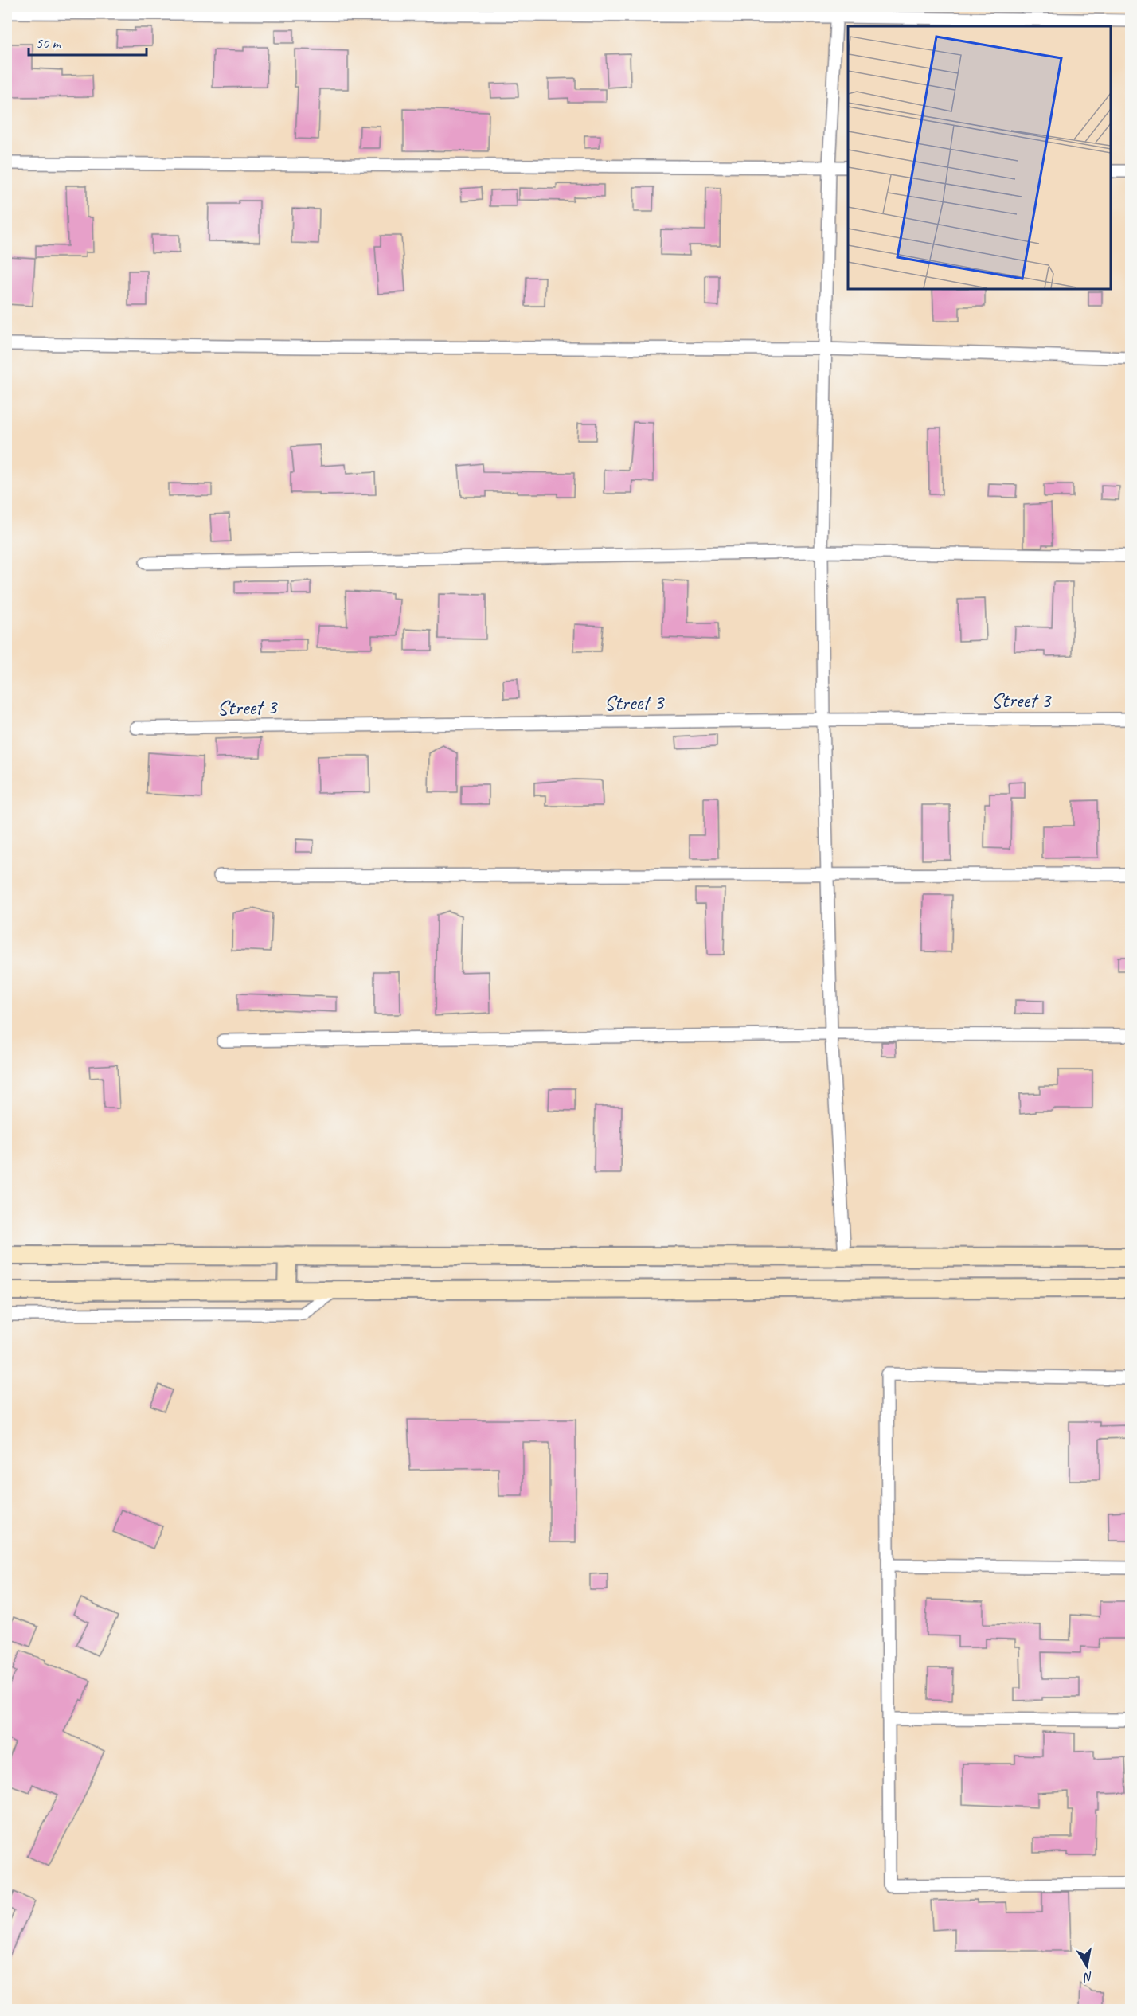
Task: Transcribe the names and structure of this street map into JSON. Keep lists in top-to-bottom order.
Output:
{
  "streets": {
    "street": ["Street 3"]
  },
  "scale_bar": "50 m",
  "north": "bottom"
}
